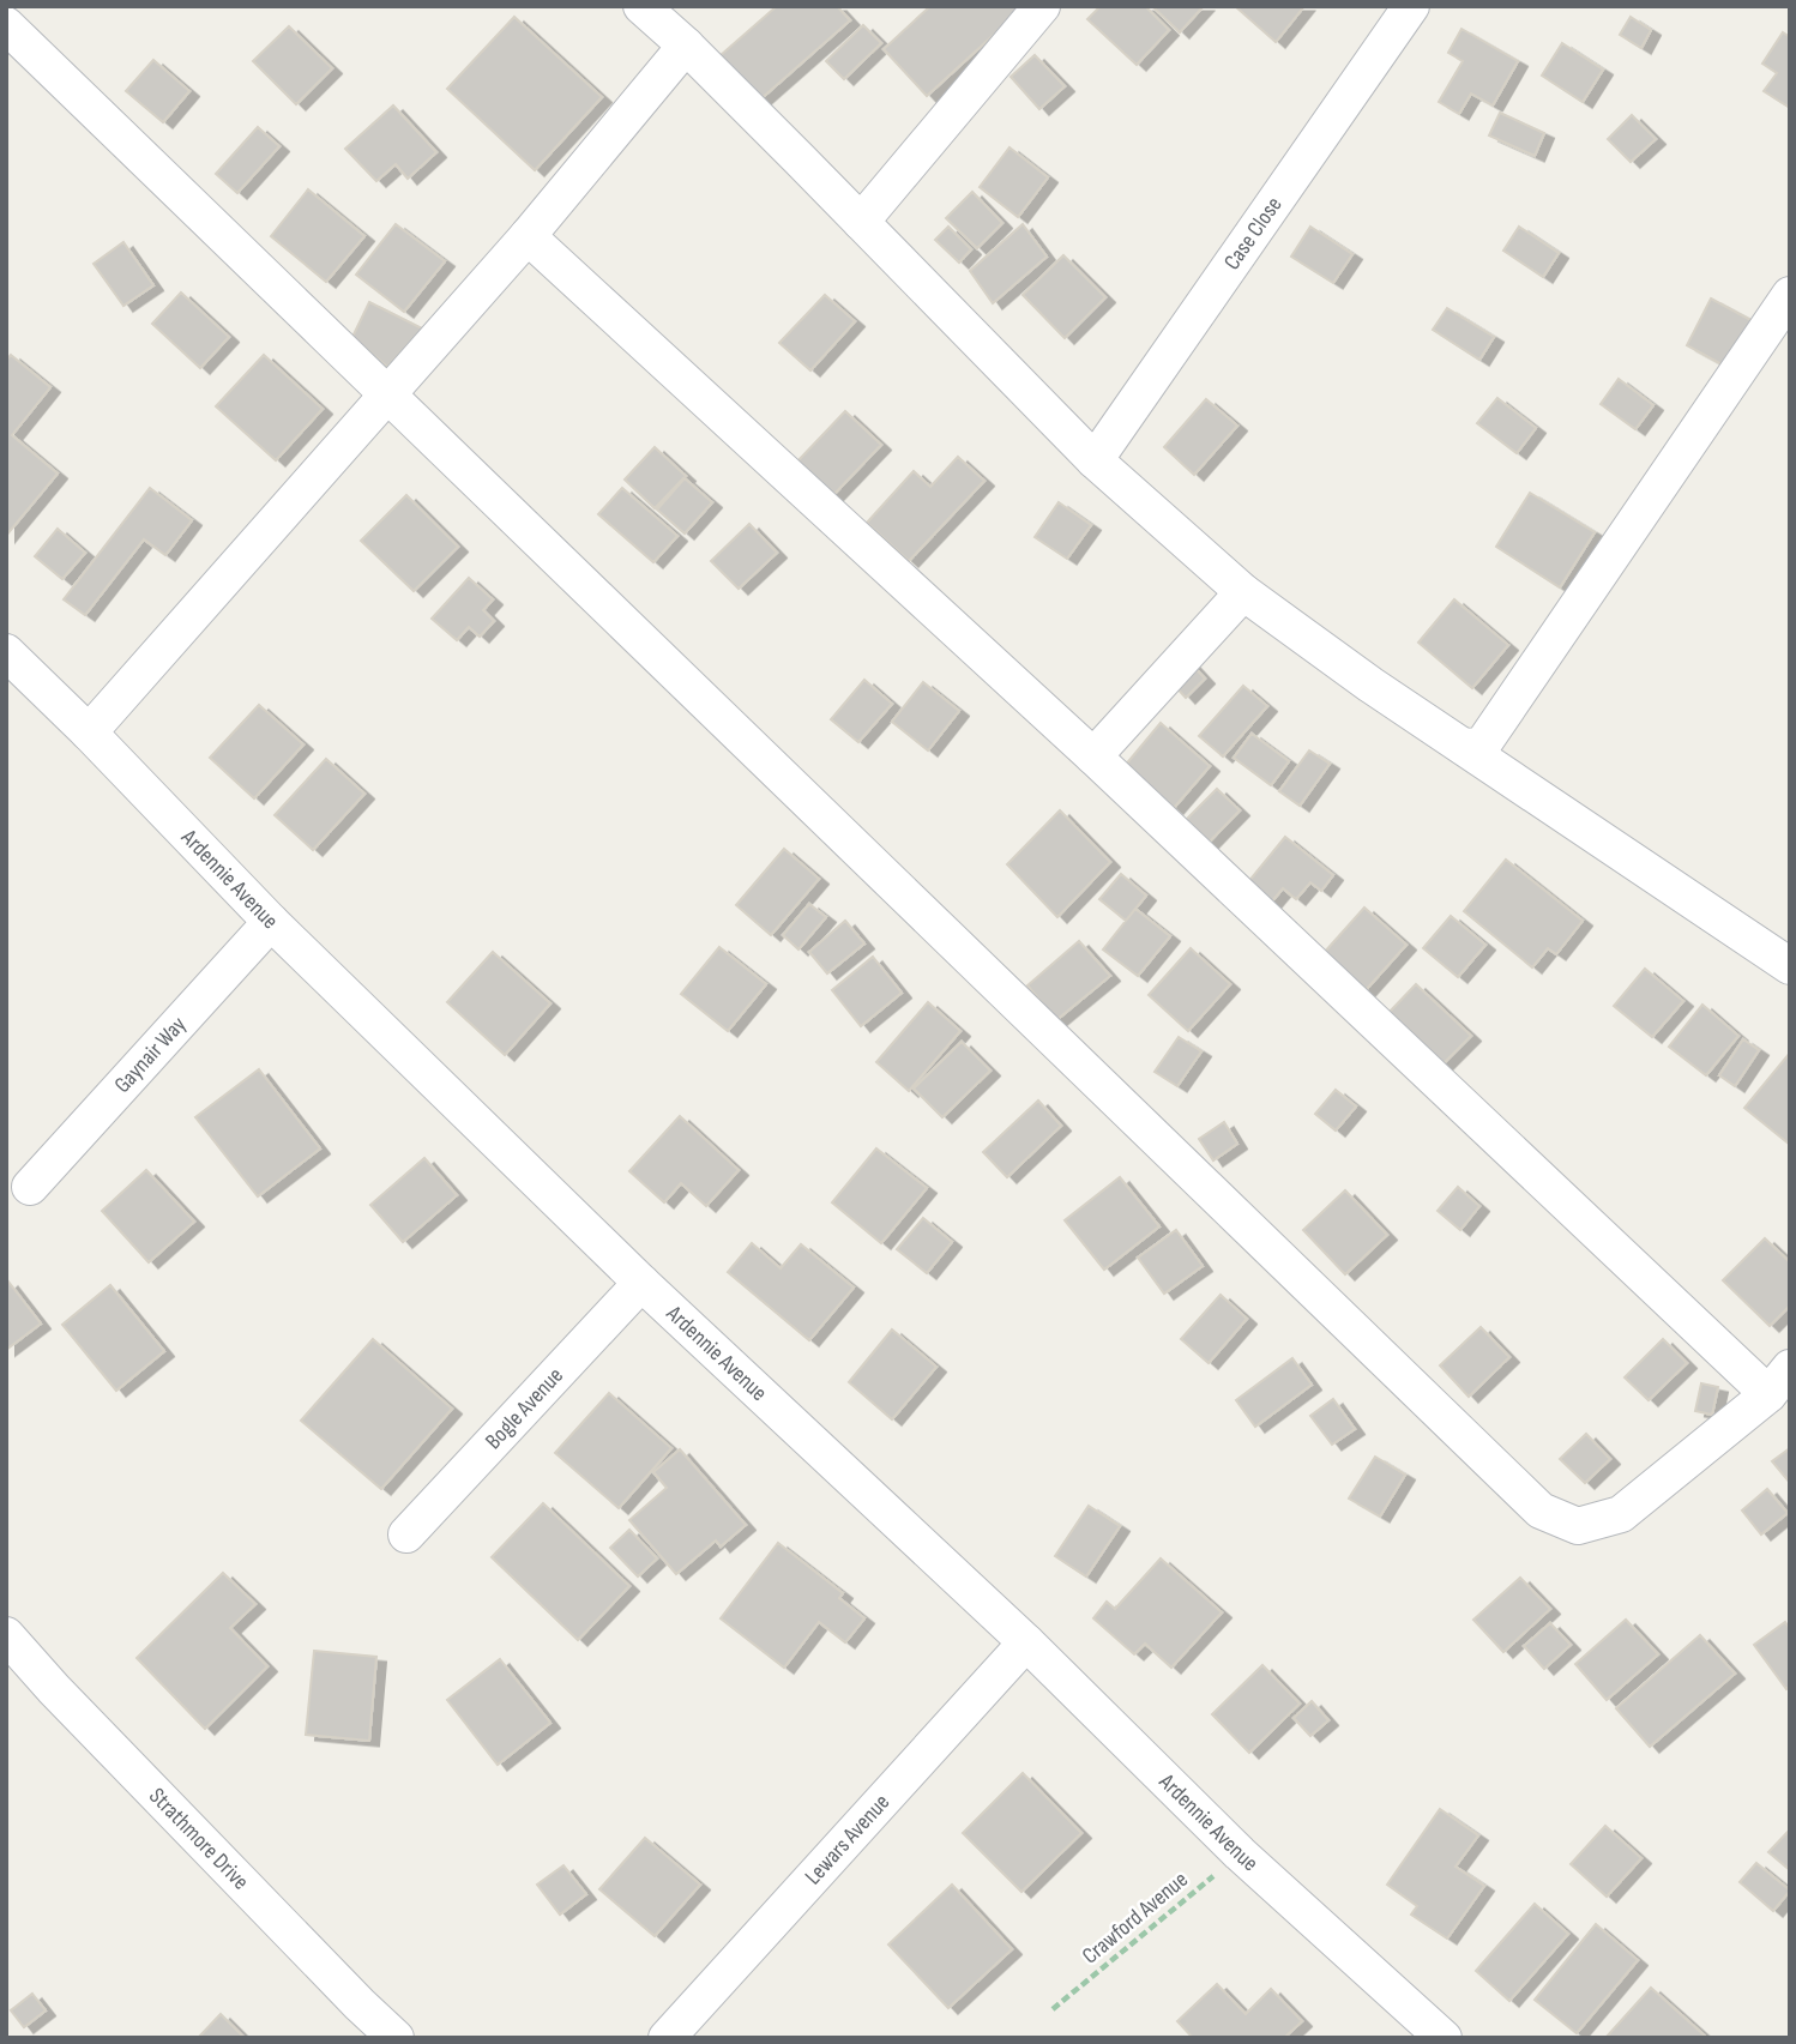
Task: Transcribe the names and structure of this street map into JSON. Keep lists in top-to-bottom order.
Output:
{
  "streets": {
    "street": [
      "Case Close",
      "Ardennie Avenue",
      "Gaynair Way",
      "Bogle Avenue",
      "Strathmore Drive",
      "Lewars Avenue"
    ],
    "path": ["Crawford Avenue"]
  },
  "crossings": [
    ["Ardennie Avenue", "Gaynair Way"],
    ["Ardennie Avenue", "Bogle Avenue"],
    ["Ardennie Avenue", "Lewars Avenue"],
    ["Ardennie Avenue", "Crawford Avenue"]
  ]
}
